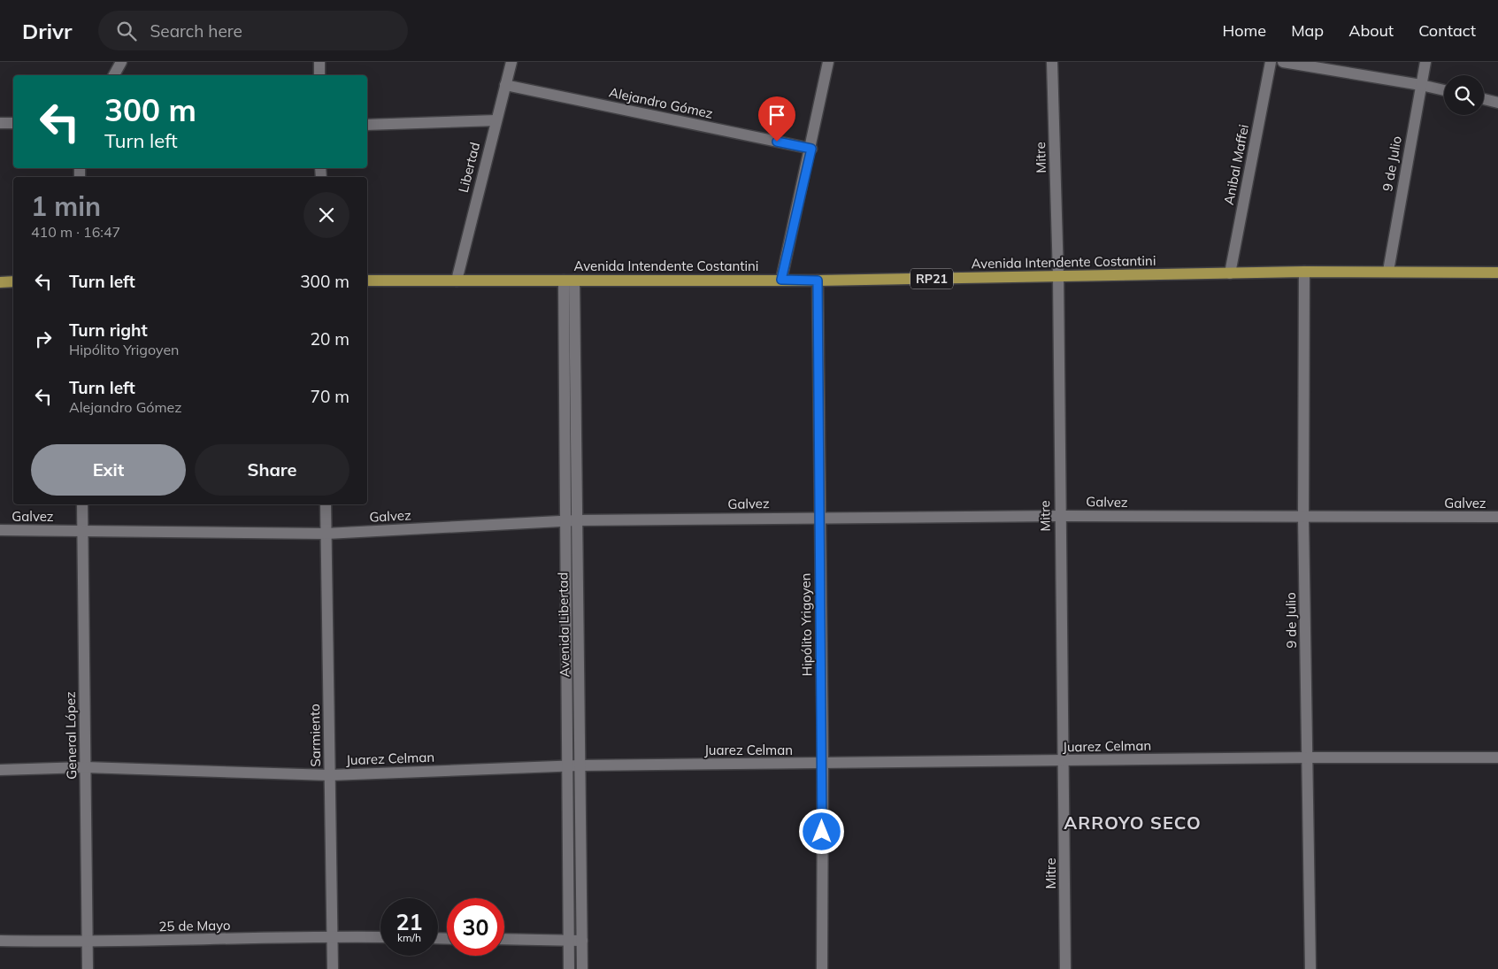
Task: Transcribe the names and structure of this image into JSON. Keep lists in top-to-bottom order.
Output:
{
  "streets": {
    "main road": ["Avenida Intendente Costantini", "RP21"],
    "street": [
      "Alejandro Gómez",
      "Mitre",
      "9 de Julio",
      "Anibal Maffei",
      "Libertad",
      "Galvez",
      "Avenida Libertad",
      "Hipólito Yrigoyen",
      "General López",
      "Sarmiento",
      "Juarez Celman",
      "25 de Mayo"
    ]
  },
  "crossings": [
    ["Alejandro Gómez", "Libertad"],
    ["Mitre", "Avenida Intendente Costantini"],
    ["Mitre", "Galvez"],
    ["Mitre", "Juarez Celman"],
    ["9 de Julio", "Avenida Intendente Costantini"],
    ["9 de Julio", "Galvez"],
    ["9 de Julio", "Juarez Celman"],
    ["Anibal Maffei", "Avenida Intendente Costantini"],
    ["Libertad", "Avenida Intendente Costantini"],
    ["Avenida Intendente Costantini", "Avenida Libertad"],
    ["Avenida Intendente Costantini", "Hipólito Yrigoyen"],
    ["Galvez", "Avenida Libertad"],
    ["Galvez", "Hipólito Yrigoyen"],
    ["Galvez", "General López"],
    ["Galvez", "Sarmiento"],
    ["Avenida Libertad", "Juarez Celman"],
    ["Hipólito Yrigoyen", "Juarez Celman"],
    ["General López", "Juarez Celman"],
    ["General López", "25 de Mayo"],
    ["Sarmiento", "Juarez Celman"],
    ["Sarmiento", "25 de Mayo"]
  ],
  "districts": ["ARROYO SECO"],
  "page": {
    "header": "Drivr",
    "search": "Search here",
    "nav": [
      "Home",
      "Map",
      "About",
      "Contact"
    ],
    "turn": ["300 m", "Turn left"],
    "heading": ["1 min", "410 m · 16:47"],
    "list": [
      {
        "name": "Turn left",
        "value": "300 m"
      },
      {
        "name": "Turn right",
        "note": "Hipólito Yrigoyen",
        "value": "20 m"
      },
      {
        "name": "Turn left",
        "note": "Alejandro Gómez",
        "value": "70 m"
      }
    ],
    "buttons": ["Exit", "Share"],
    "speed": "21 km/h",
    "limit": "30"
  }
}
